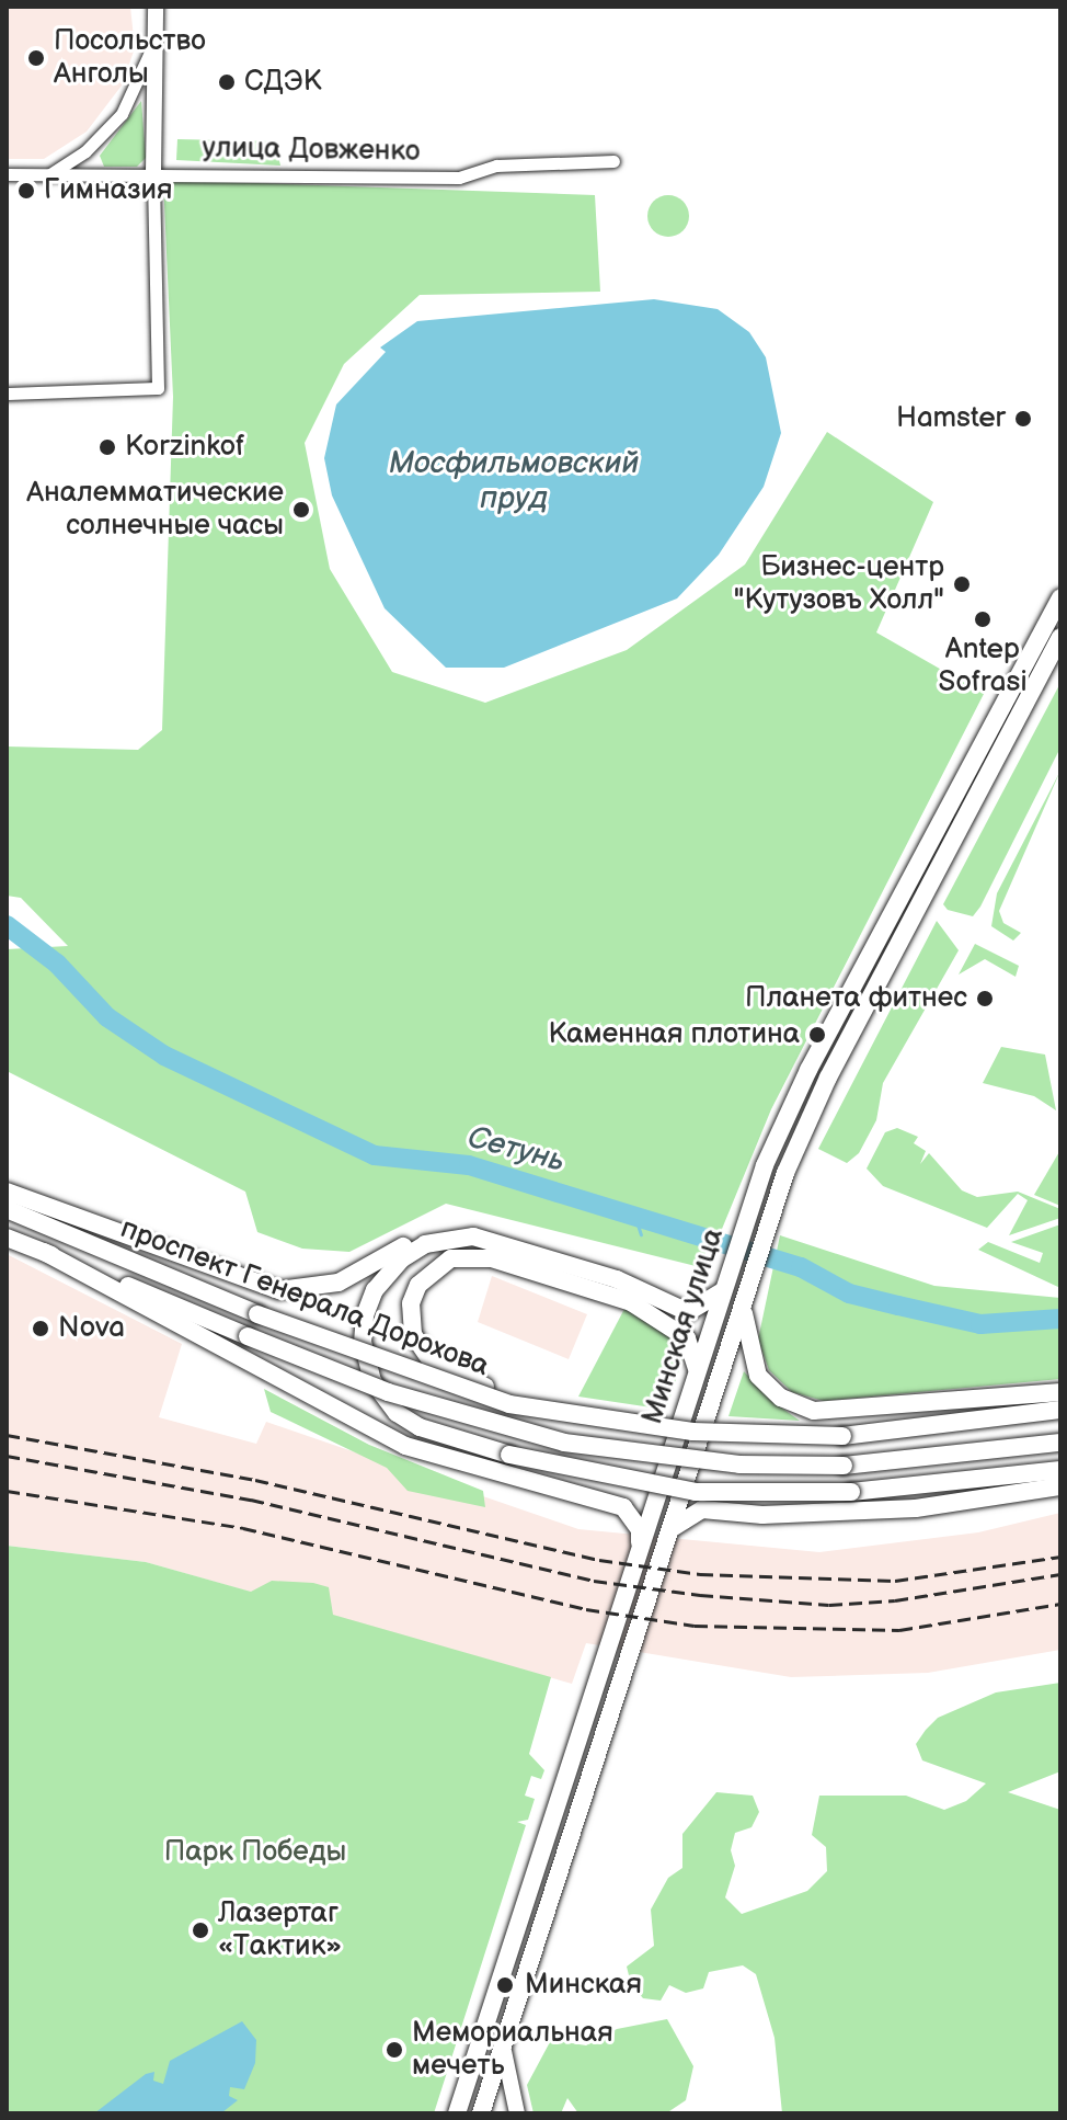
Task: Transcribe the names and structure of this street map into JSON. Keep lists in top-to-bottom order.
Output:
{
  "streets": {
    "main road": ["проспект Генерала Дорохова", "Минская улица"],
    "street": ["улица Довженко"]
  },
  "water": ["Мосфильмовский пруд", "Сетунь"],
  "parks": ["Парк Победы"],
  "places": [
    "Посольство Анголы",
    "СДЭК",
    "Гимназия",
    "Hamster",
    "Korzinkof",
    "Аналемматические солнечные часы",
    "Бизнес-центр \"Кутузовъ Холл\"",
    "Antep Sofrasi",
    "Планета фитнес",
    "Каменная плотина",
    "Nova",
    "Лазертаг «Тактик»",
    "Минская",
    "Мемориальная мечеть"
  ]
}
